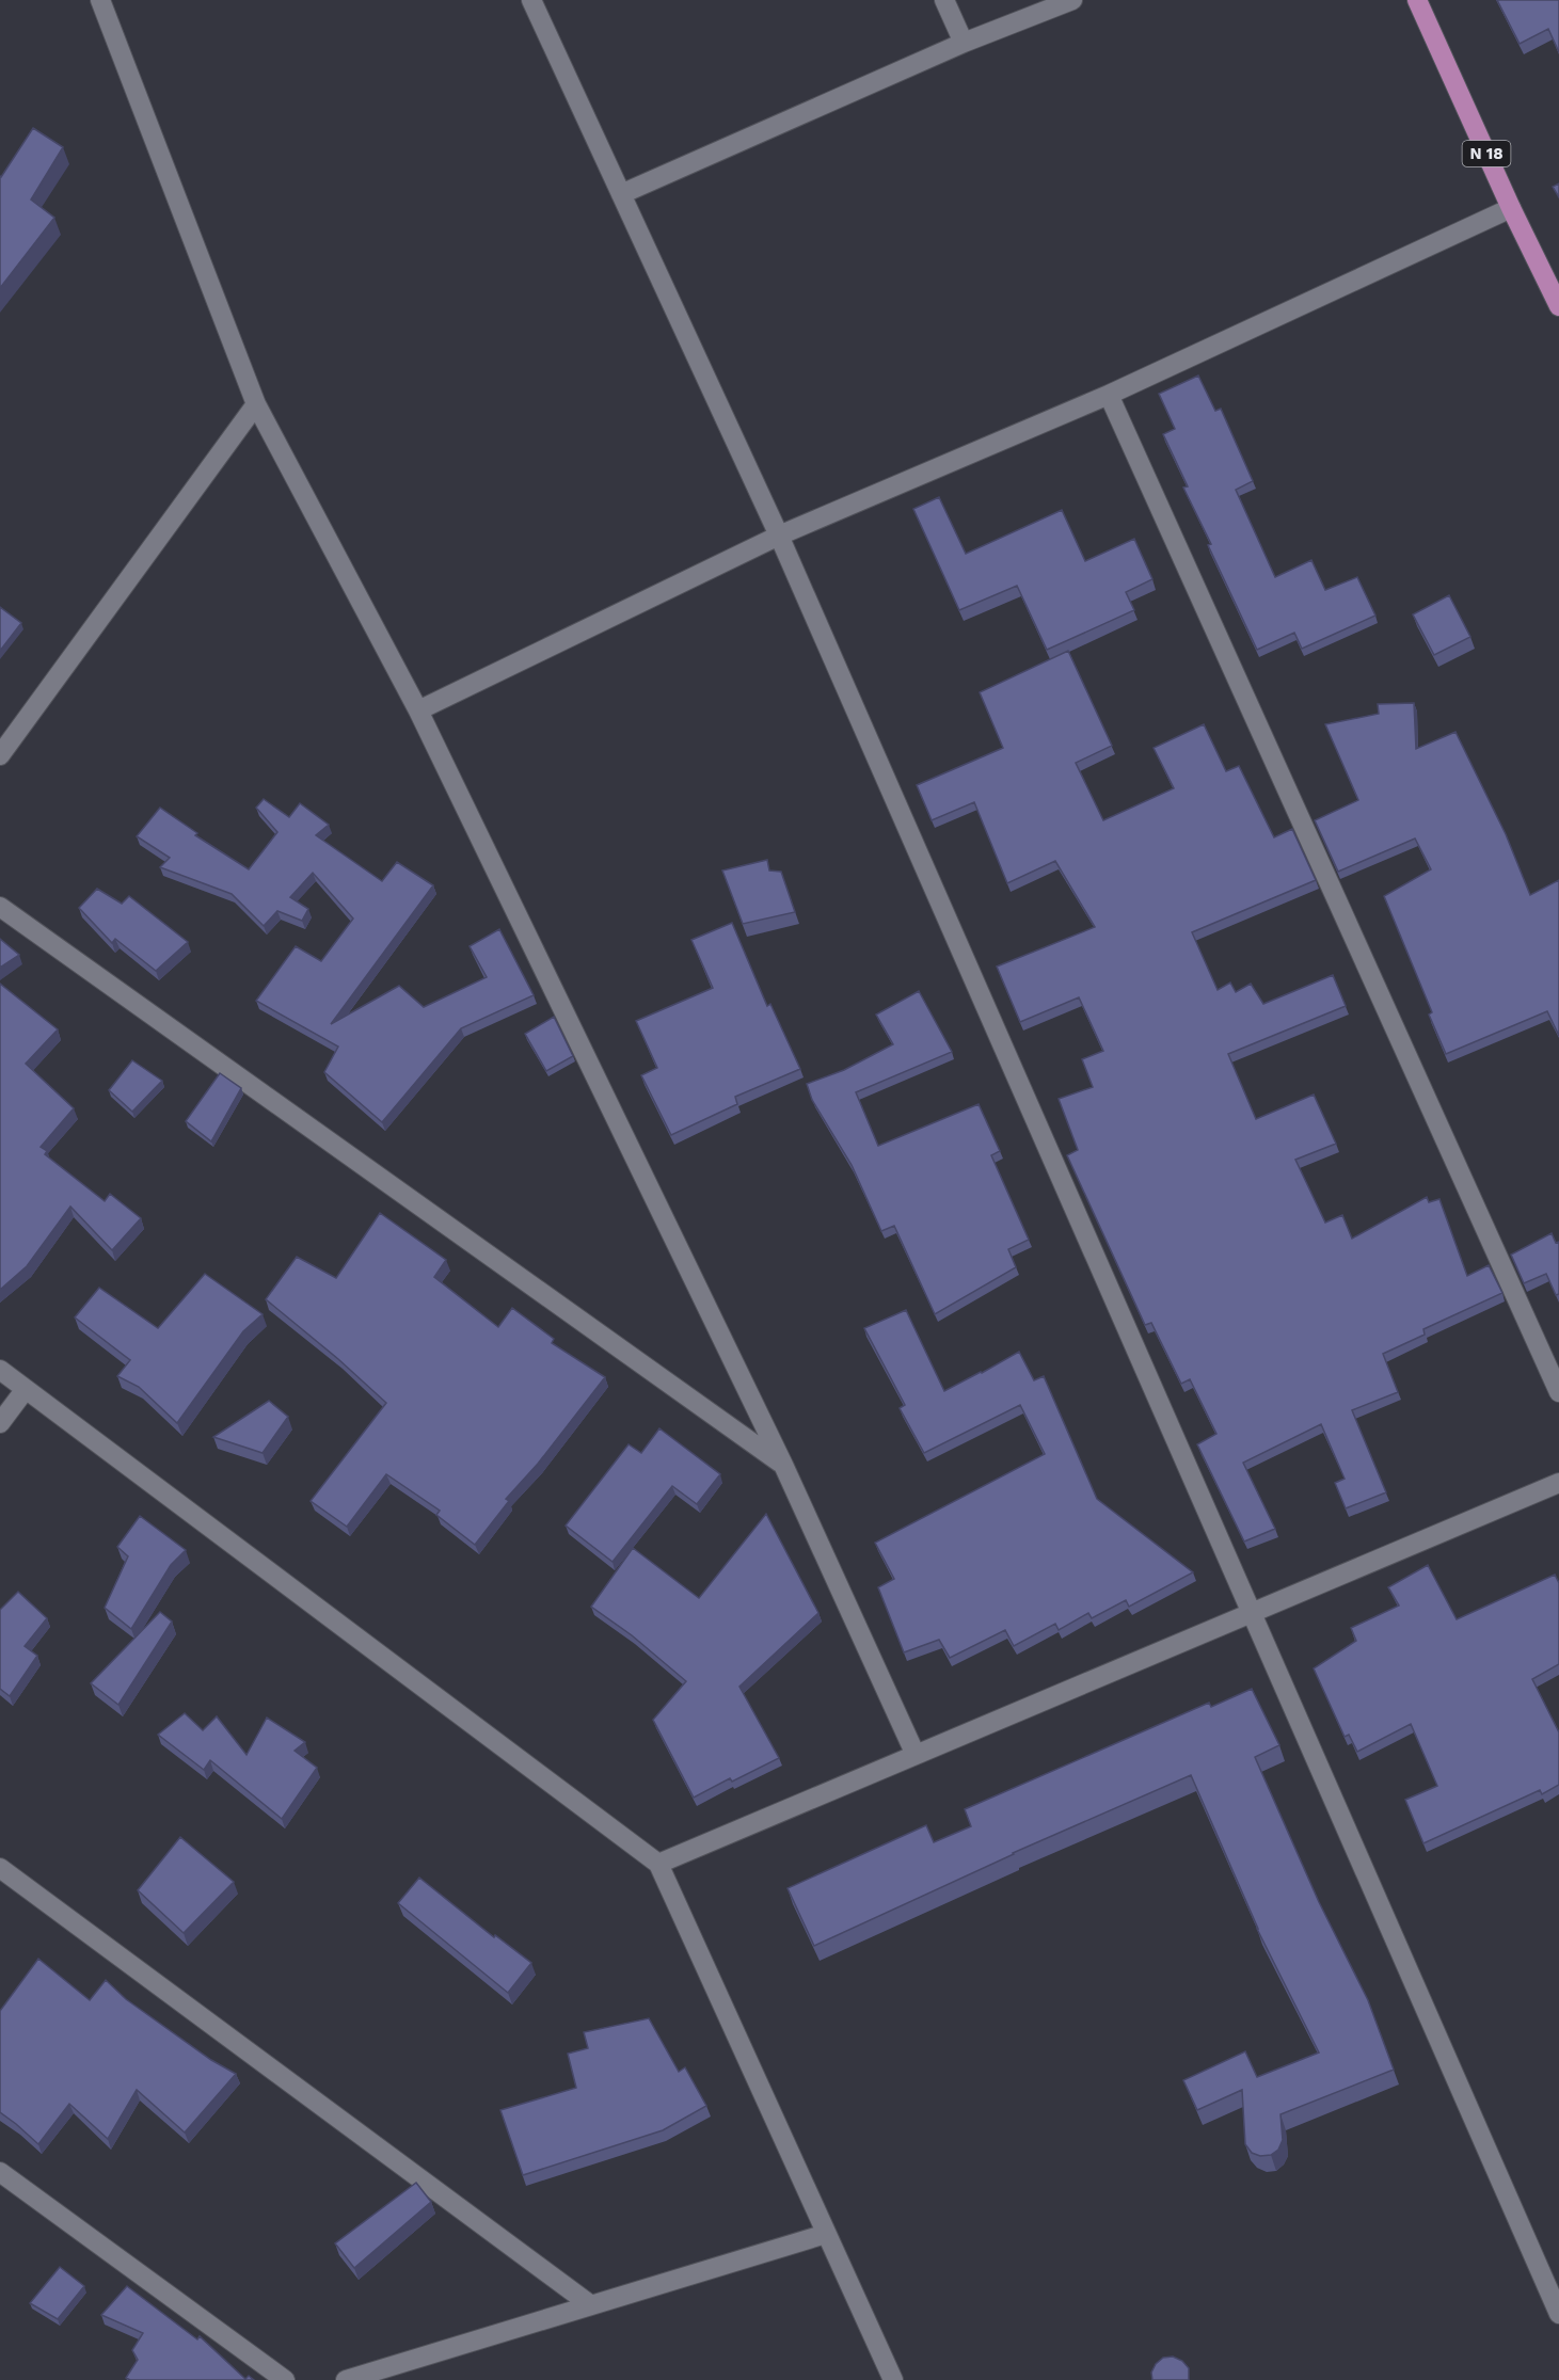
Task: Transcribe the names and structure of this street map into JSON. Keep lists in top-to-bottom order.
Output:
{
  "streets": {
    "main road": ["N 18"]
  }
}
